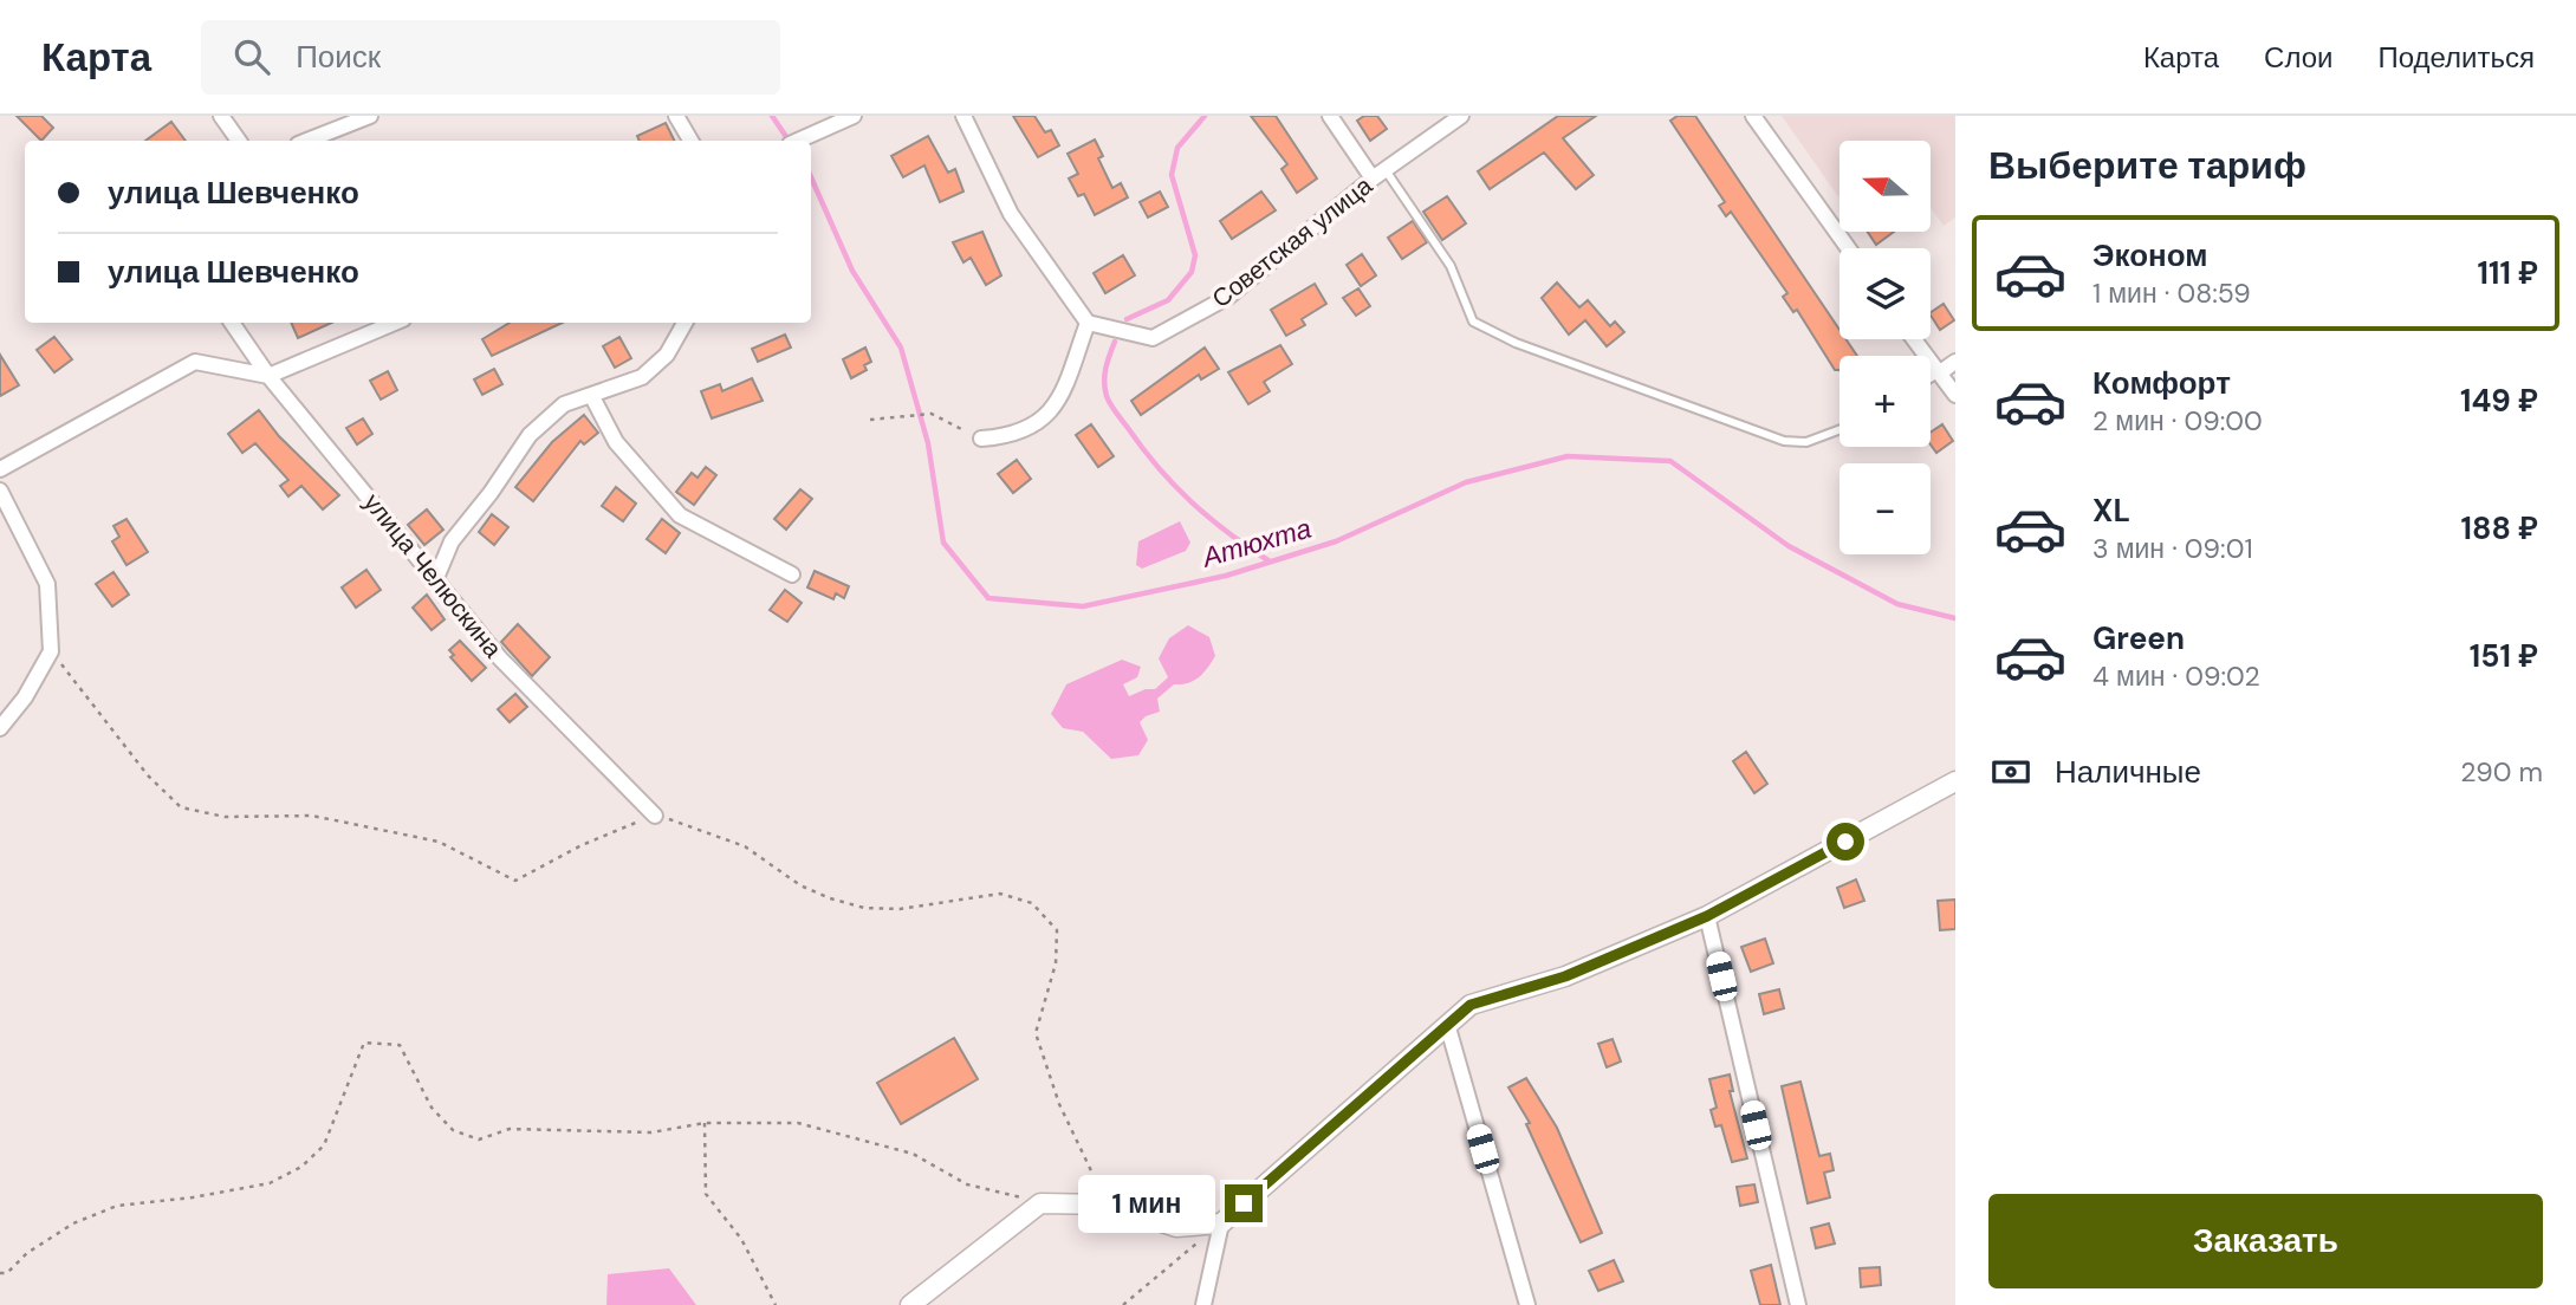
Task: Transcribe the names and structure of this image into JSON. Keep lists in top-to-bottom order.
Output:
{
  "streets": {
    "street": ["Советская улица", "улица Челюскина"]
  },
  "water": ["Атюхта"],
  "north": "left",
  "page": {
    "header": "Карта",
    "search": "Поиск",
    "nav": ["Карта", "Слои", "Поделиться"],
    "heading": "Выберите тариф",
    "map_buttons": ["+", "−"],
    "banner": ["улица Шевченко", "улица Шевченко"],
    "list": [
      {
        "name": "Эконом",
        "note": "1 мин · 08:59",
        "value": "111 ₽"
      },
      {
        "name": "Комфорт",
        "note": "2 мин · 09:00",
        "value": "149 ₽"
      },
      {
        "name": "XL",
        "note": "3 мин · 09:01",
        "value": "188 ₽"
      },
      {
        "name": "Green",
        "note": "4 мин · 09:02",
        "value": "151 ₽"
      }
    ],
    "pay": ["Наличные", "290 m"],
    "bubble": "1 мин",
    "buttons": "Заказать"
  }
}
